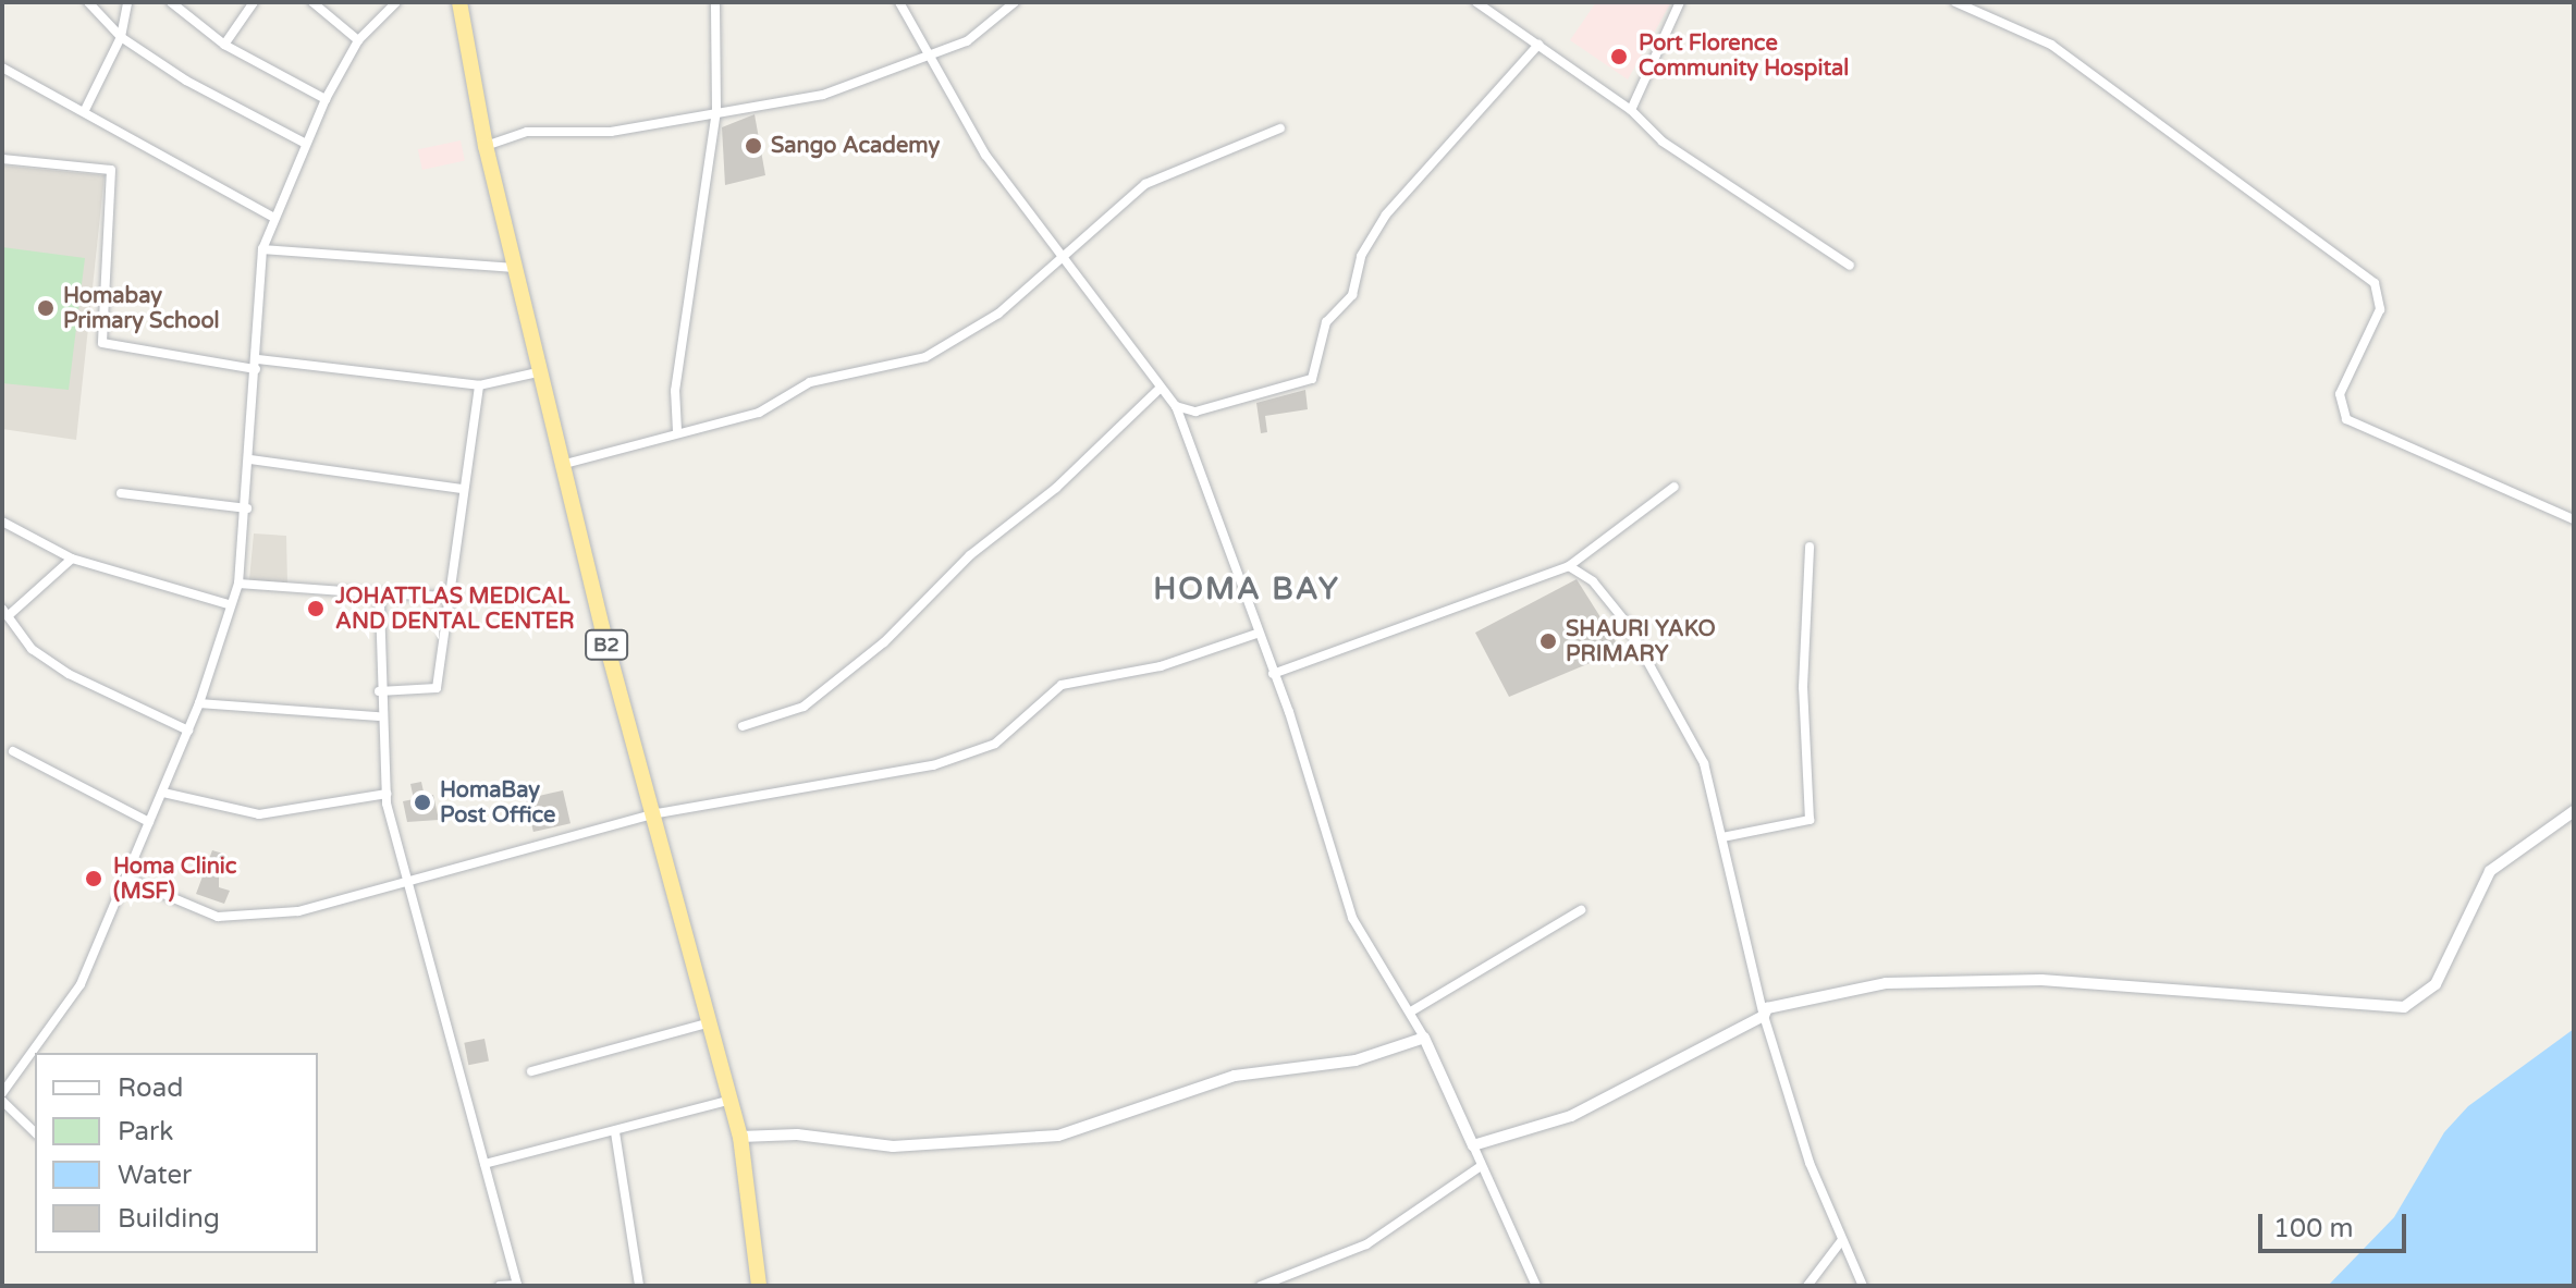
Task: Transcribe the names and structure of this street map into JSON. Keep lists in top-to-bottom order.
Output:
{
  "streets": {
    "highway": ["B2"]
  },
  "districts": ["HOMA BAY"],
  "places": [
    "Port Florence Community Hospital",
    "Sango Academy",
    "Homabay Primary School",
    "JOHATTLAS MEDICAL AND DENTAL CENTER",
    "SHAURI YAKO PRIMARY",
    "HomaBay Post Office",
    "Homa Clinic (MSF)"
  ],
  "legend": [
    "Road",
    "Park",
    "Water",
    "Building"
  ],
  "scale_bar": "100 m"
}
